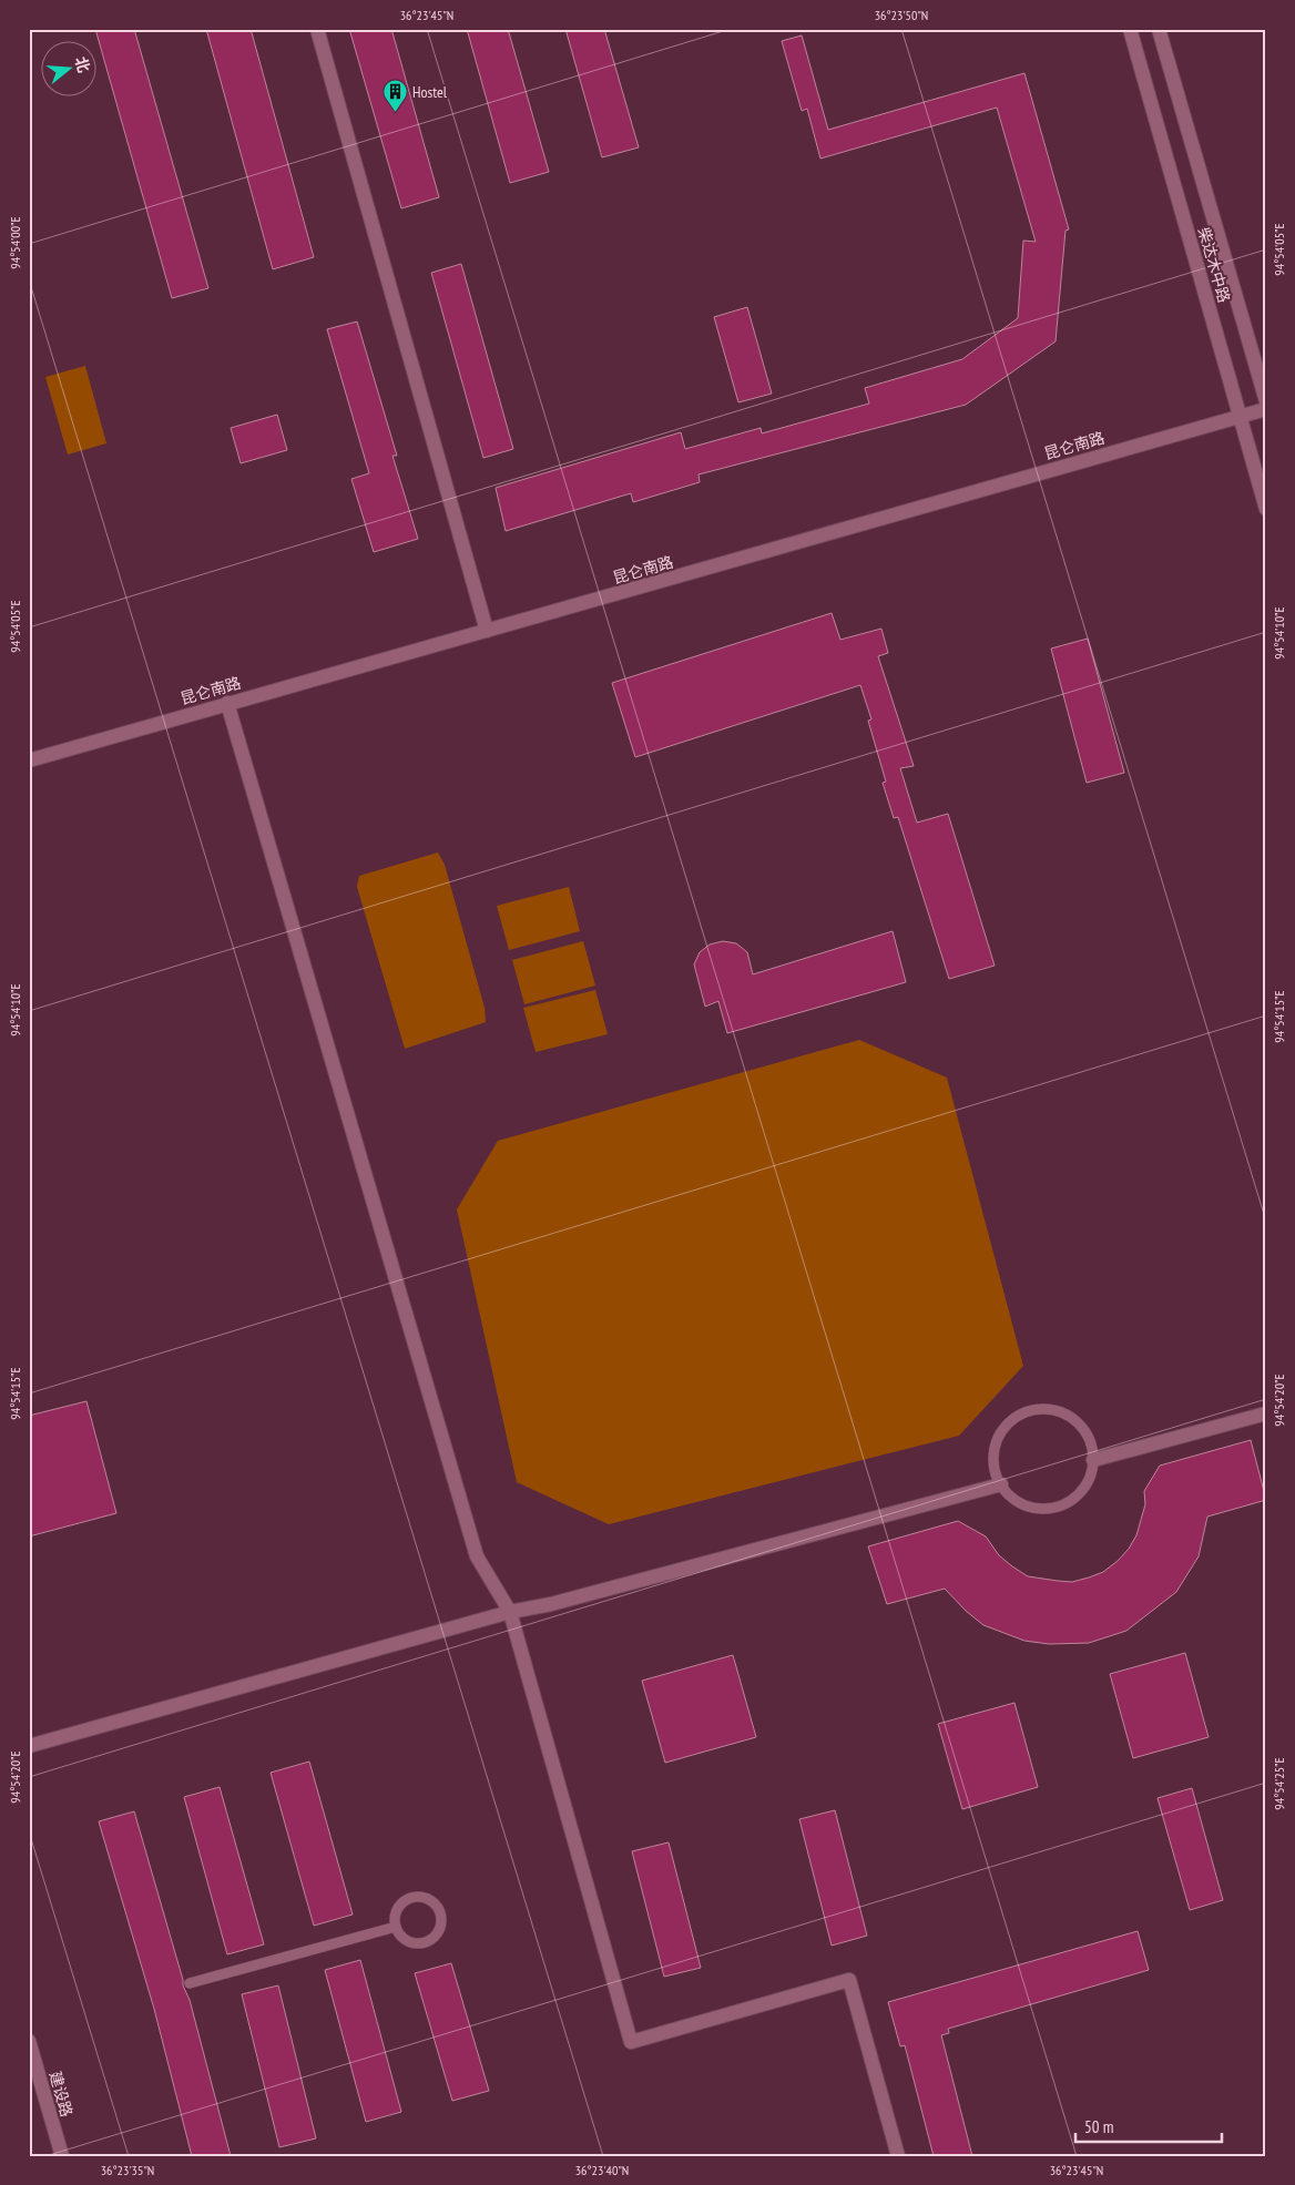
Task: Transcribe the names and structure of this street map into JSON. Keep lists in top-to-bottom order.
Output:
{
  "streets": {
    "street": ["柴达木中路", "昆仑南路", "建设路"]
  },
  "crossings": [
    ["柴达木中路", "昆仑南路"]
  ],
  "places": {
    "building": ["Hostel"]
  },
  "scale_bar": "50 m",
  "north": "right",
  "coordinates": [
    "36°23'45\"N",
    "36°23'50\"N",
    "94°54'00\"E",
    "94°54'05\"E",
    "94°54'10\"E",
    "94°54'15\"E",
    "94°54'20\"E",
    "94°54'25\"E",
    "36°23'35\"N",
    "36°23'40\"N"
  ]
}
